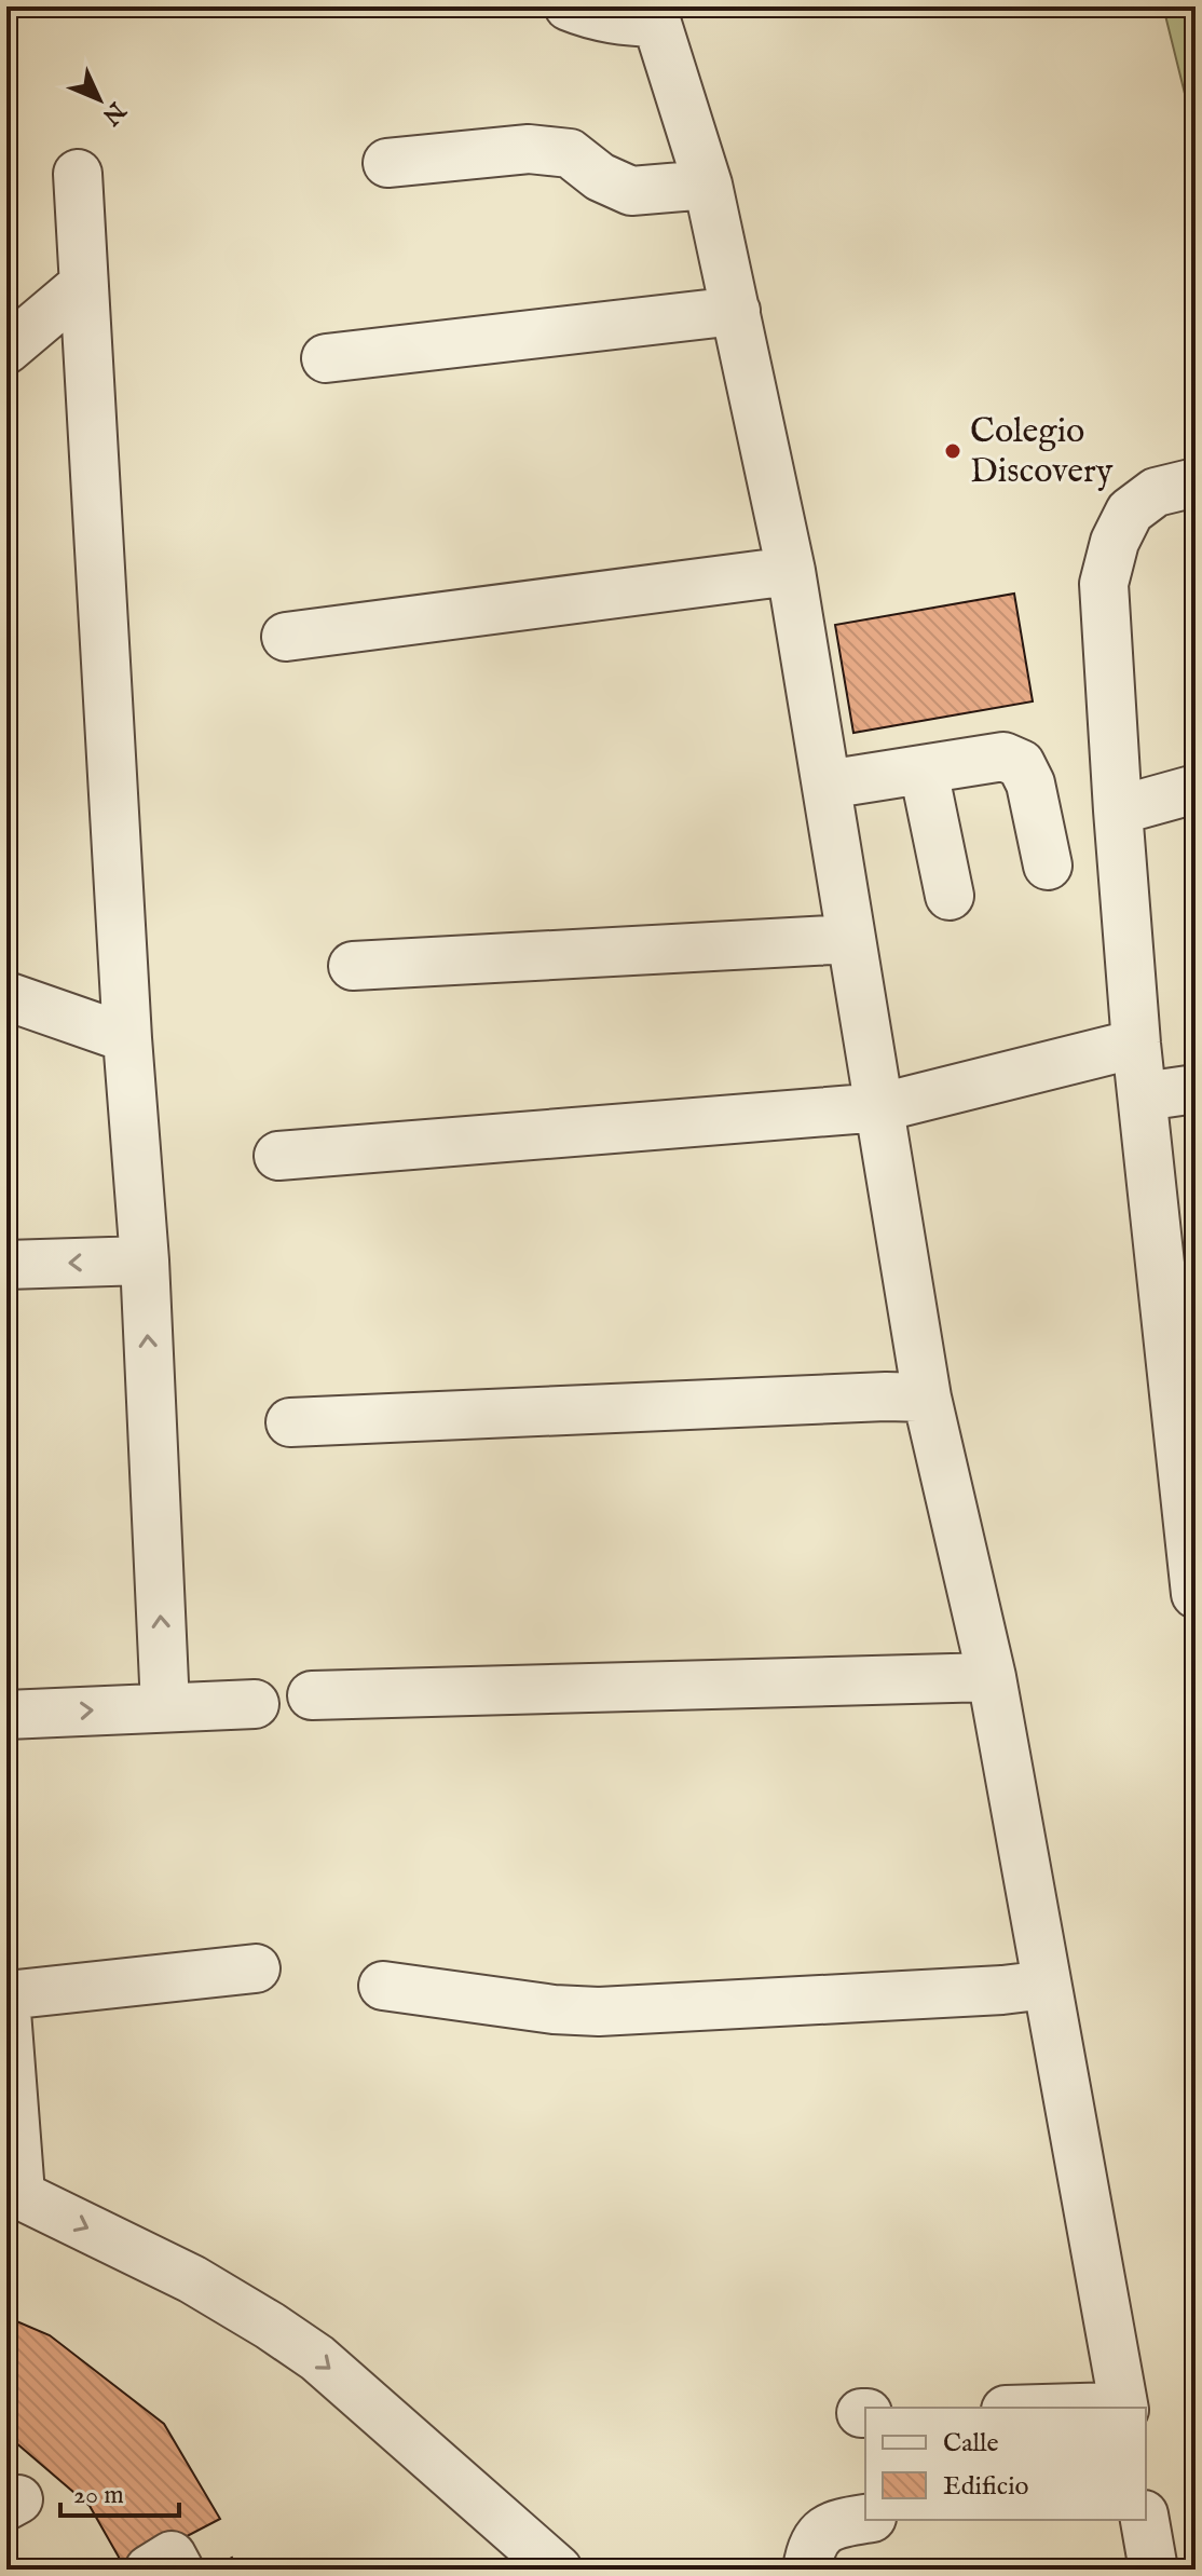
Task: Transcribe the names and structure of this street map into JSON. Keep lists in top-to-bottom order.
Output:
{
  "places": ["Colegio Discovery"],
  "legend": ["Calle", "Edificio"],
  "scale_bar": "20 m",
  "north": "bottom right"
}
